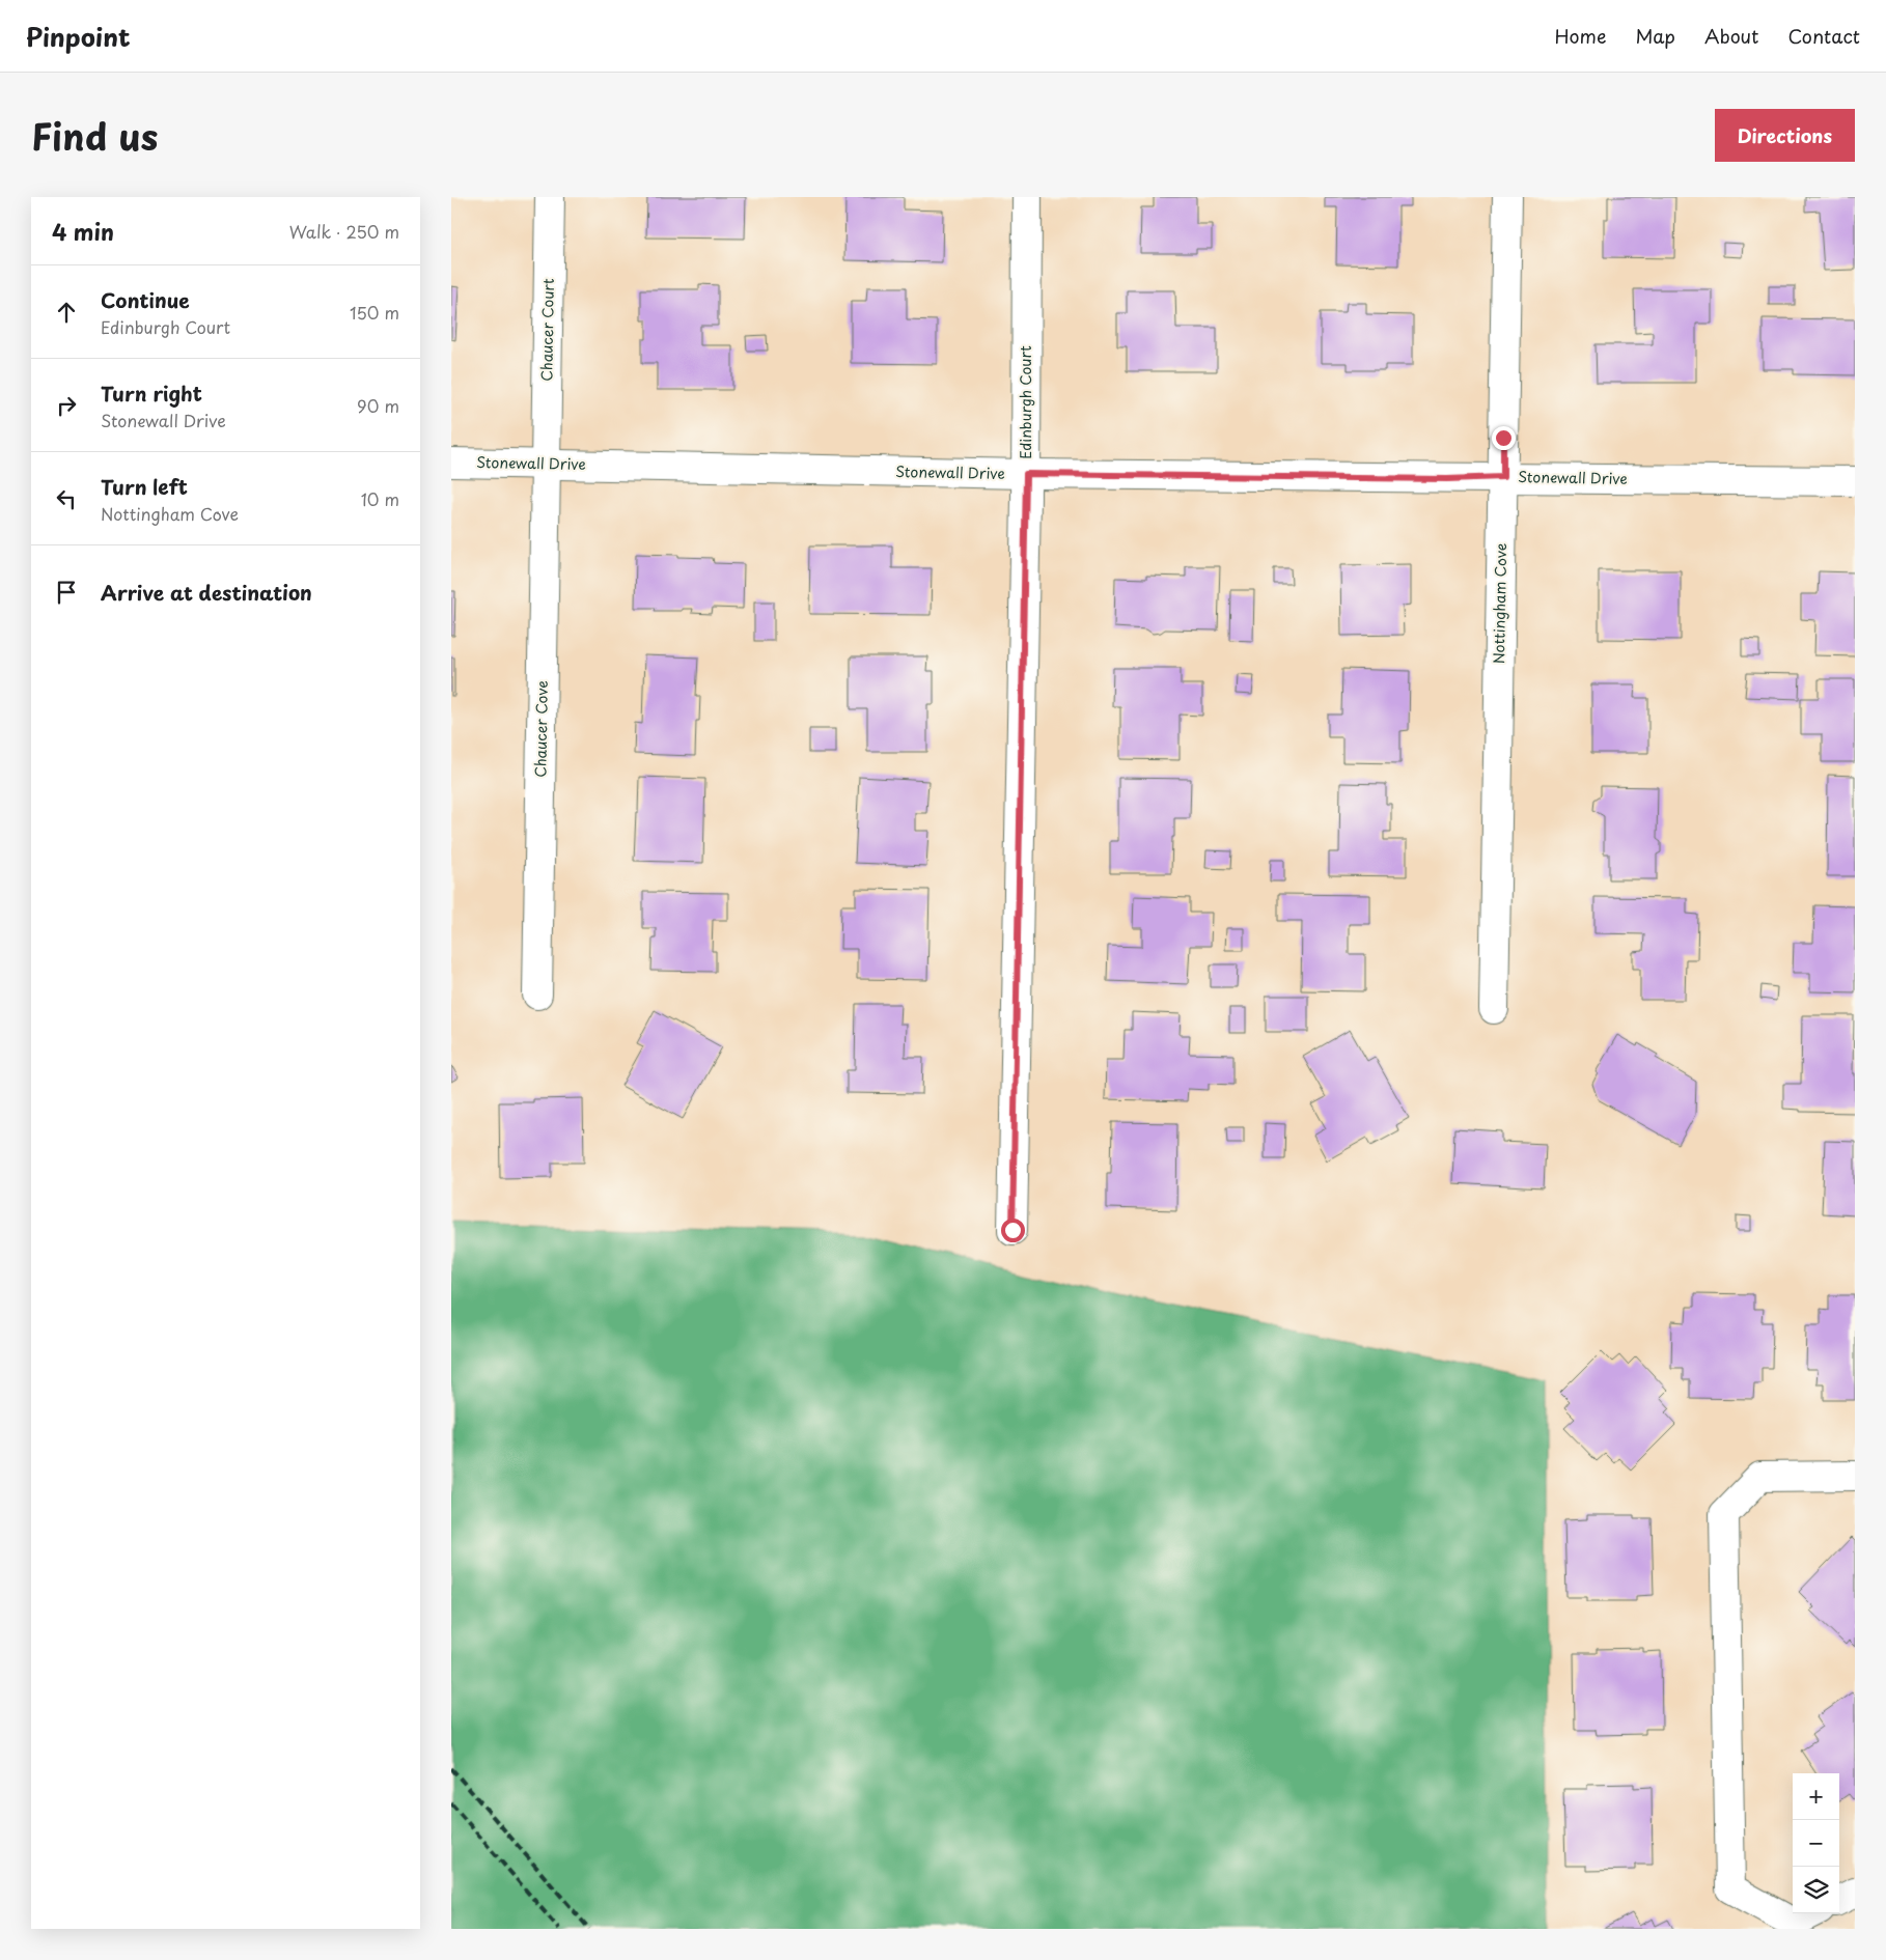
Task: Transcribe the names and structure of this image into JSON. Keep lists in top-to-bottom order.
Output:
{
  "streets": {
    "street": [
      "Chaucer Court",
      "Edinburgh Court",
      "Stonewall Drive",
      "Nottingham Cove",
      "Chaucer Cove"
    ]
  },
  "crossings": [
    ["Chaucer Court", "Stonewall Drive"],
    ["Chaucer Court", "Chaucer Cove"],
    ["Edinburgh Court", "Stonewall Drive"],
    ["Stonewall Drive", "Nottingham Cove"],
    ["Stonewall Drive", "Chaucer Cove"]
  ],
  "page": {
    "header": "Pinpoint",
    "nav": [
      "Home",
      "Map",
      "About",
      "Contact"
    ],
    "title": "Find us",
    "buttons": "Directions",
    "heading": ["4 min", "Walk · 250 m"],
    "list": [
      ["Continue", "Edinburgh Court", "150 m"],
      ["Turn right", "Stonewall Drive", "90 m"],
      ["Turn left", "Nottingham Cove", "10 m"],
      "Arrive at destination"
    ],
    "map_buttons": ["+", "−"]
  }
}
